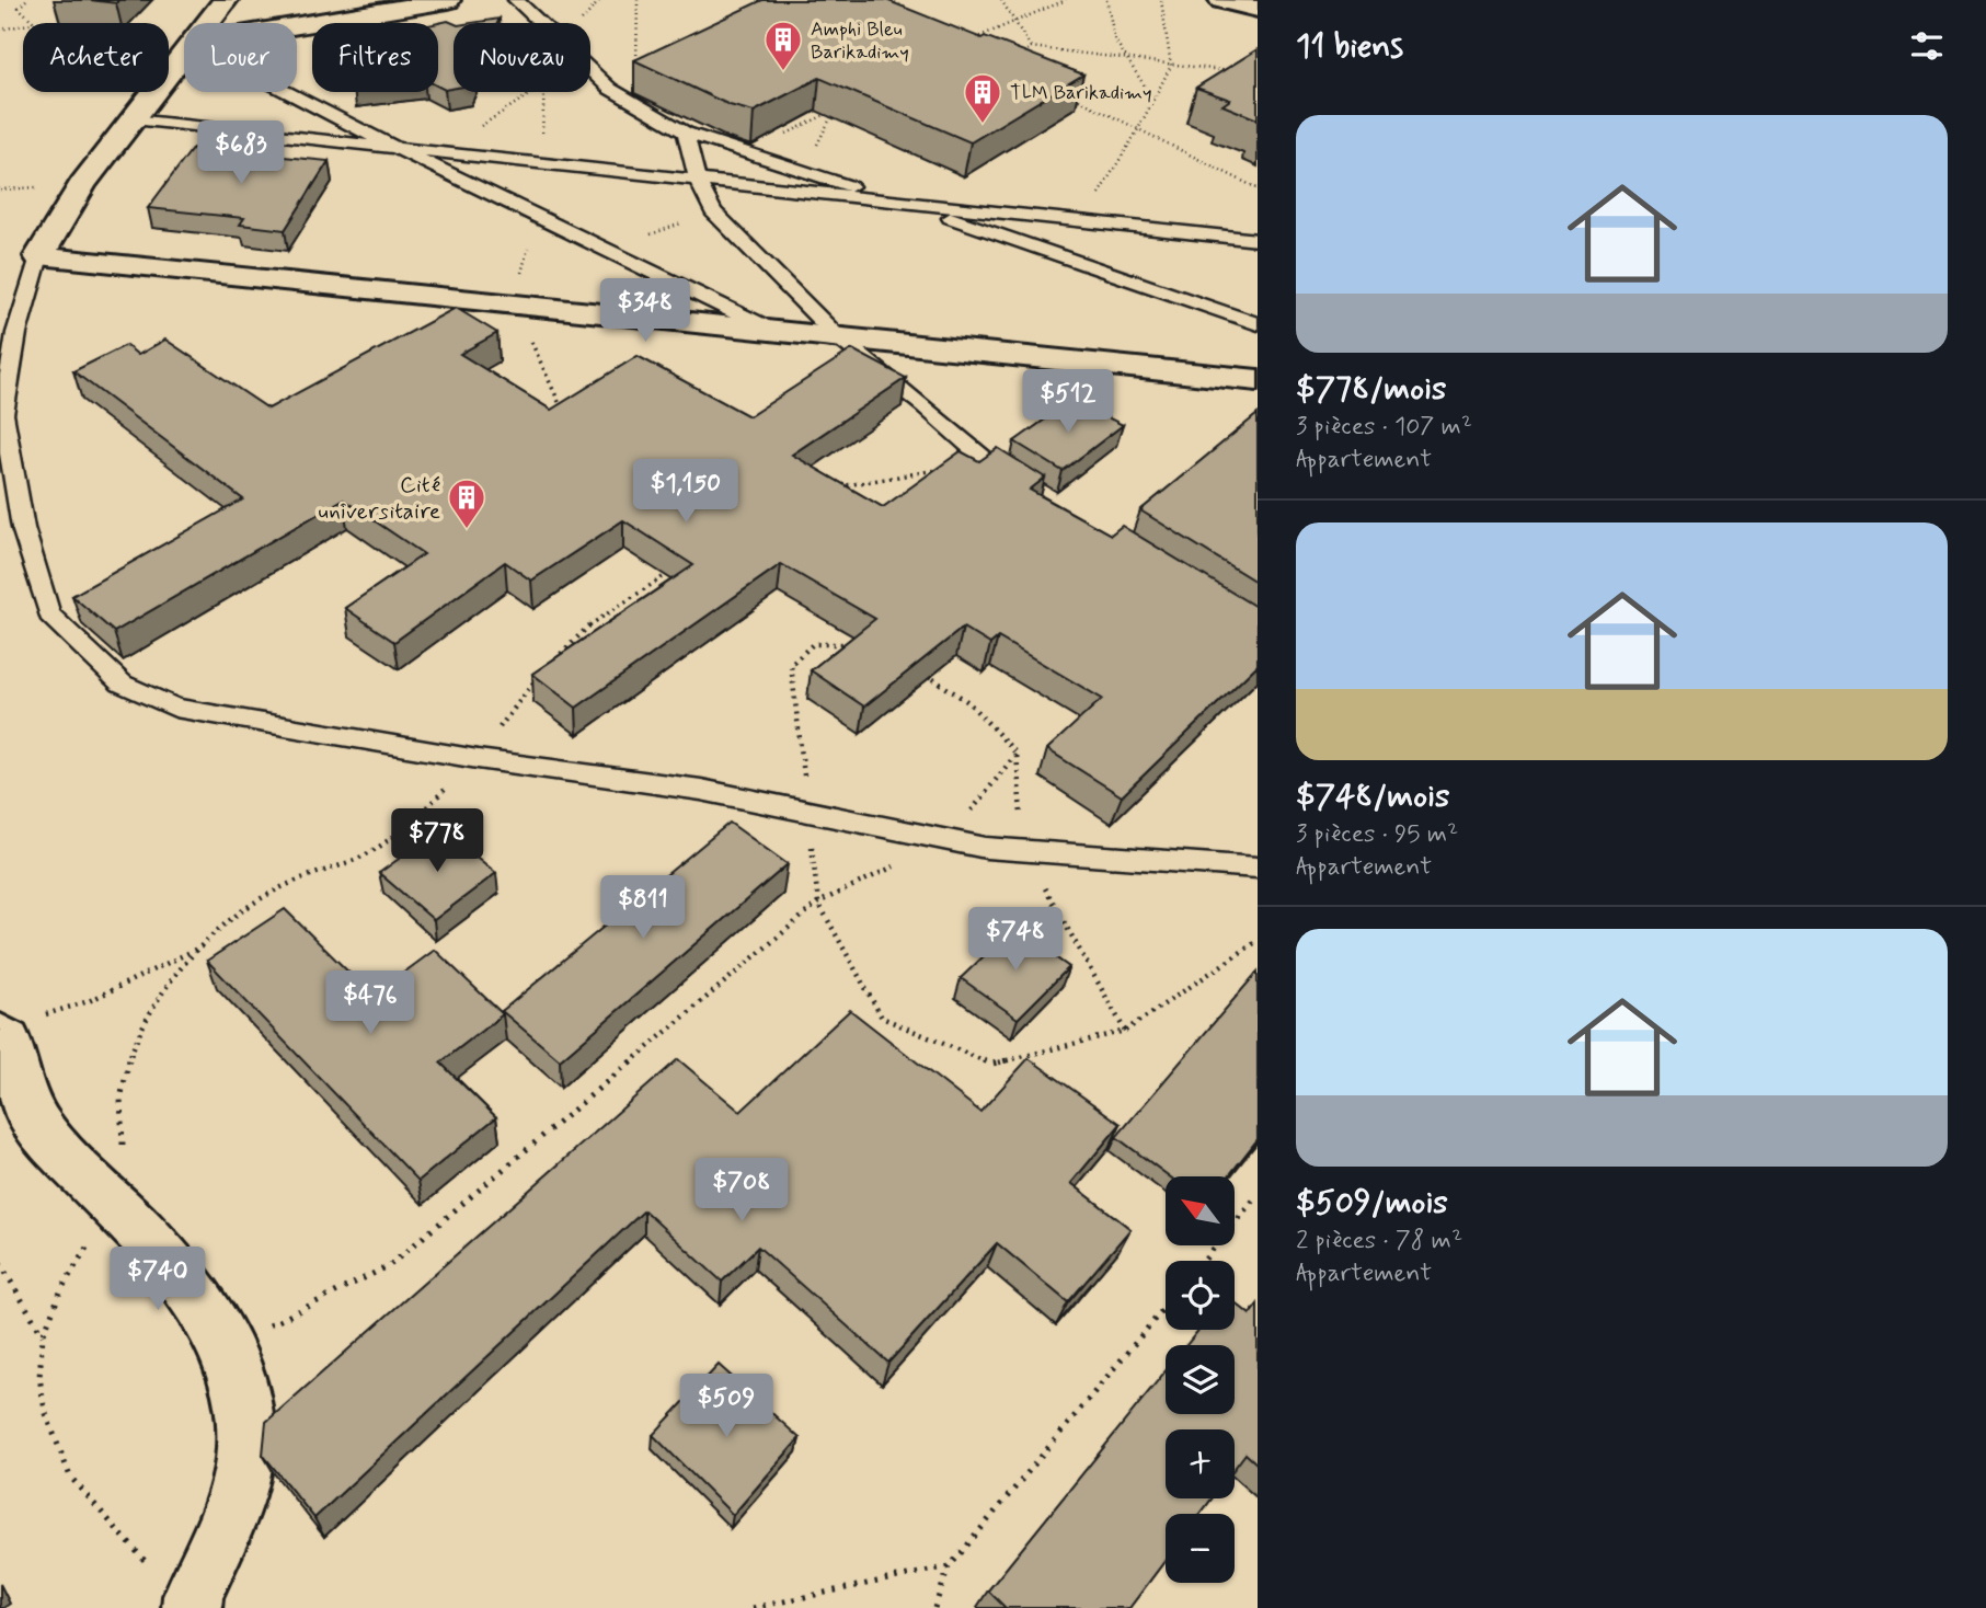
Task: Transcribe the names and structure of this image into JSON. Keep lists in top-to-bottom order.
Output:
{
  "places": {
    "building": ["Amphi Bleu Barikadimy", "TLM Barikadimy", "Cité universitaire"]
  },
  "north": "top left",
  "page": {
    "heading": "11 biens",
    "chip": [
      "Acheter",
      "Louer",
      "Filtres",
      "Nouveau"
    ],
    "list": [
      {
        "name": "$778/mois",
        "note": "3 pièces · 107 m² · Appartement"
      },
      {
        "name": "$748/mois",
        "note": "3 pièces · 95 m² · Appartement"
      },
      {
        "name": "$509/mois",
        "note": "2 pièces · 78 m² · Appartement"
      }
    ],
    "price": [
      "$683",
      "$348",
      "$512",
      "$1,150",
      "$778",
      "$811",
      "$748",
      "$476",
      "$708",
      "$740",
      "$509"
    ],
    "map_buttons": ["+", "−"]
  }
}
